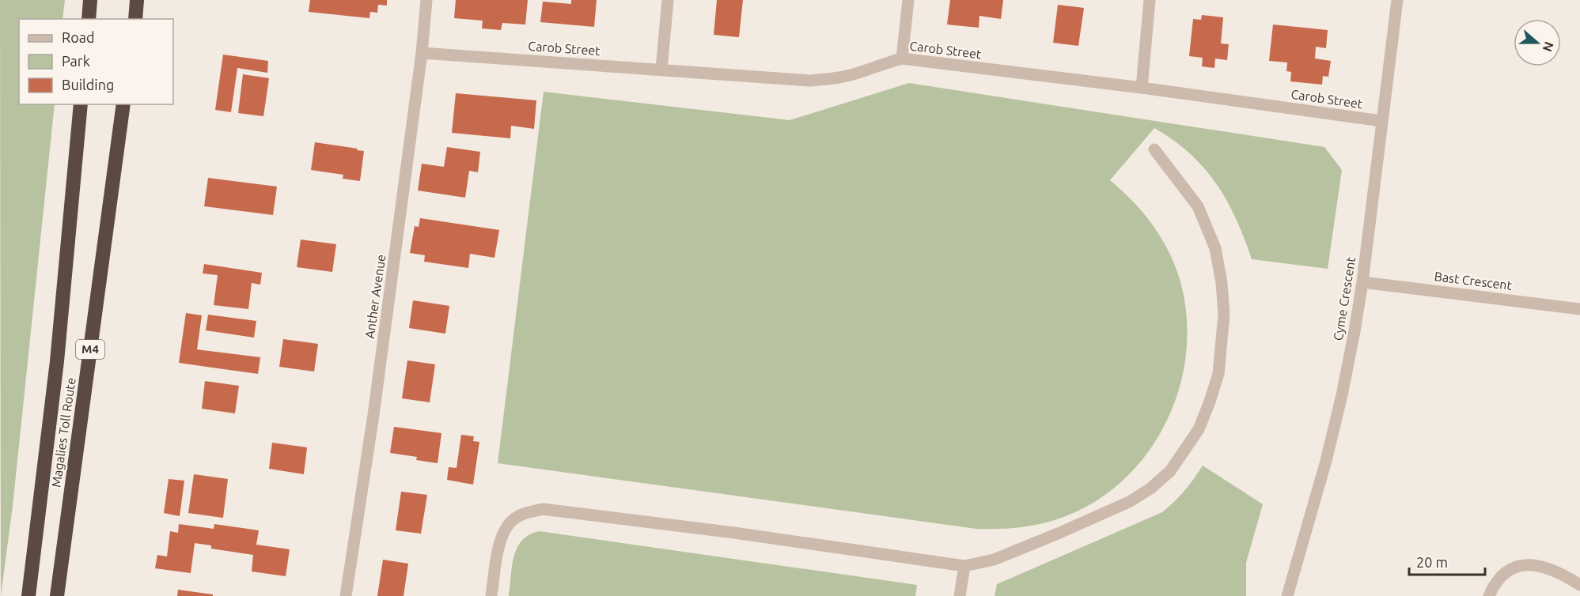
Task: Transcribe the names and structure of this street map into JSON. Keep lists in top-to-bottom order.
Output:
{
  "streets": {
    "highway": ["M4", "Magalies Toll Route"],
    "street": [
      "Carob Street",
      "Bast Crescent",
      "Anther Avenue",
      "Cyme Crescent"
    ]
  },
  "crossings": [
    ["Carob Street", "Anther Avenue"],
    ["Carob Street", "Cyme Crescent"],
    ["Bast Crescent", "Cyme Crescent"]
  ],
  "legend": ["Road", "Park", "Building"],
  "scale_bar": "20 m",
  "north": "right"
}
